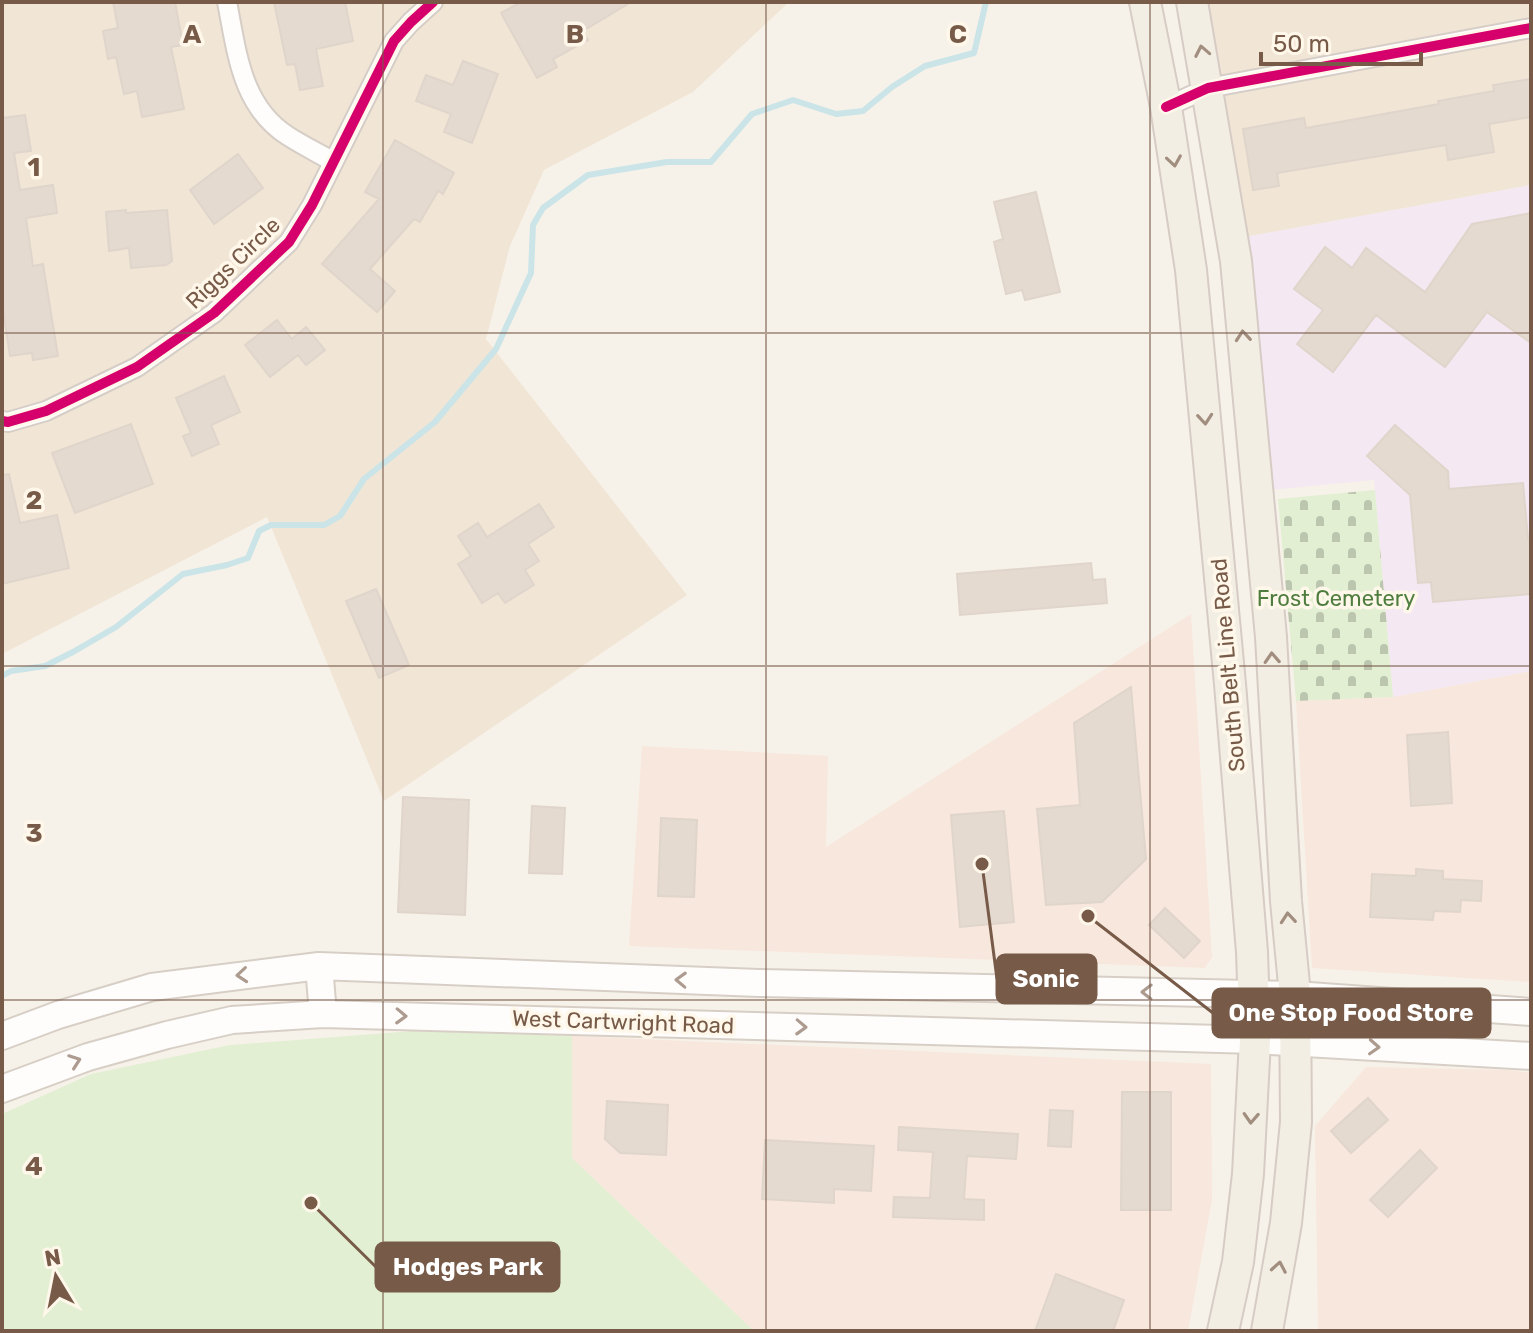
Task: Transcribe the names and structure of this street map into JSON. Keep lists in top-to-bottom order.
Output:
{
  "streets": {
    "main road": ["South Belt Line Road", "West Cartwright Road"],
    "street": ["Riggs Circle"]
  },
  "crossings": [
    ["South Belt Line Road", "West Cartwright Road"]
  ],
  "parks": ["Frost Cemetery"],
  "places": ["Sonic", "One Stop Food Store", "Hodges Park"],
  "scale_bar": "50 m",
  "north": "top",
  "grid": {
    "columns": ["A", "B", "C"],
    "rows": [
      "1",
      "2",
      "3",
      "4"
    ]
  }
}
